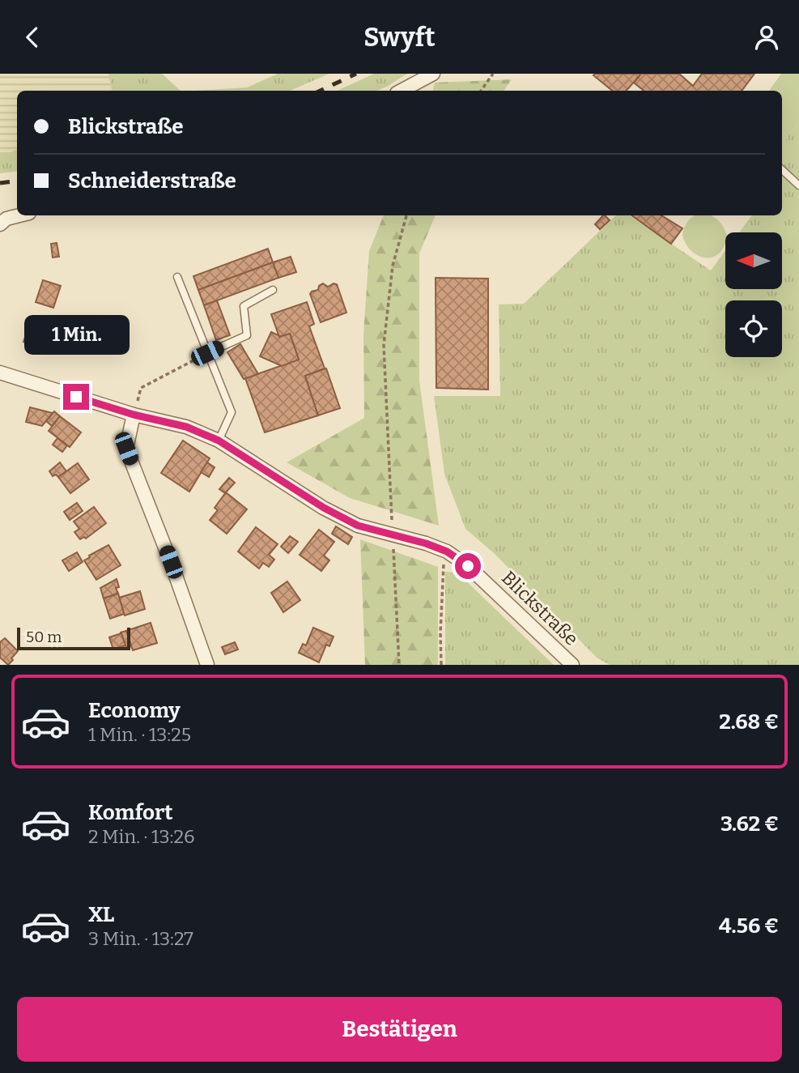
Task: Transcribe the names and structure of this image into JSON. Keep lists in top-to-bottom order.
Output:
{
  "streets": {
    "street": ["Blickstraße"]
  },
  "scale_bar": "50 m",
  "north": "left",
  "page": {
    "header": "Swyft",
    "banner": ["Blickstraße", "Schneiderstraße"],
    "bubble": "1 Min.",
    "scale": "50 m",
    "list": [
      {
        "name": "Economy",
        "note": "1 Min. · 13:25",
        "value": "2.68 €"
      },
      {
        "name": "Komfort",
        "note": "2 Min. · 13:26",
        "value": "3.62 €"
      },
      {
        "name": "XL",
        "note": "3 Min. · 13:27",
        "value": "4.56 €"
      }
    ],
    "buttons": "Bestätigen"
  }
}
